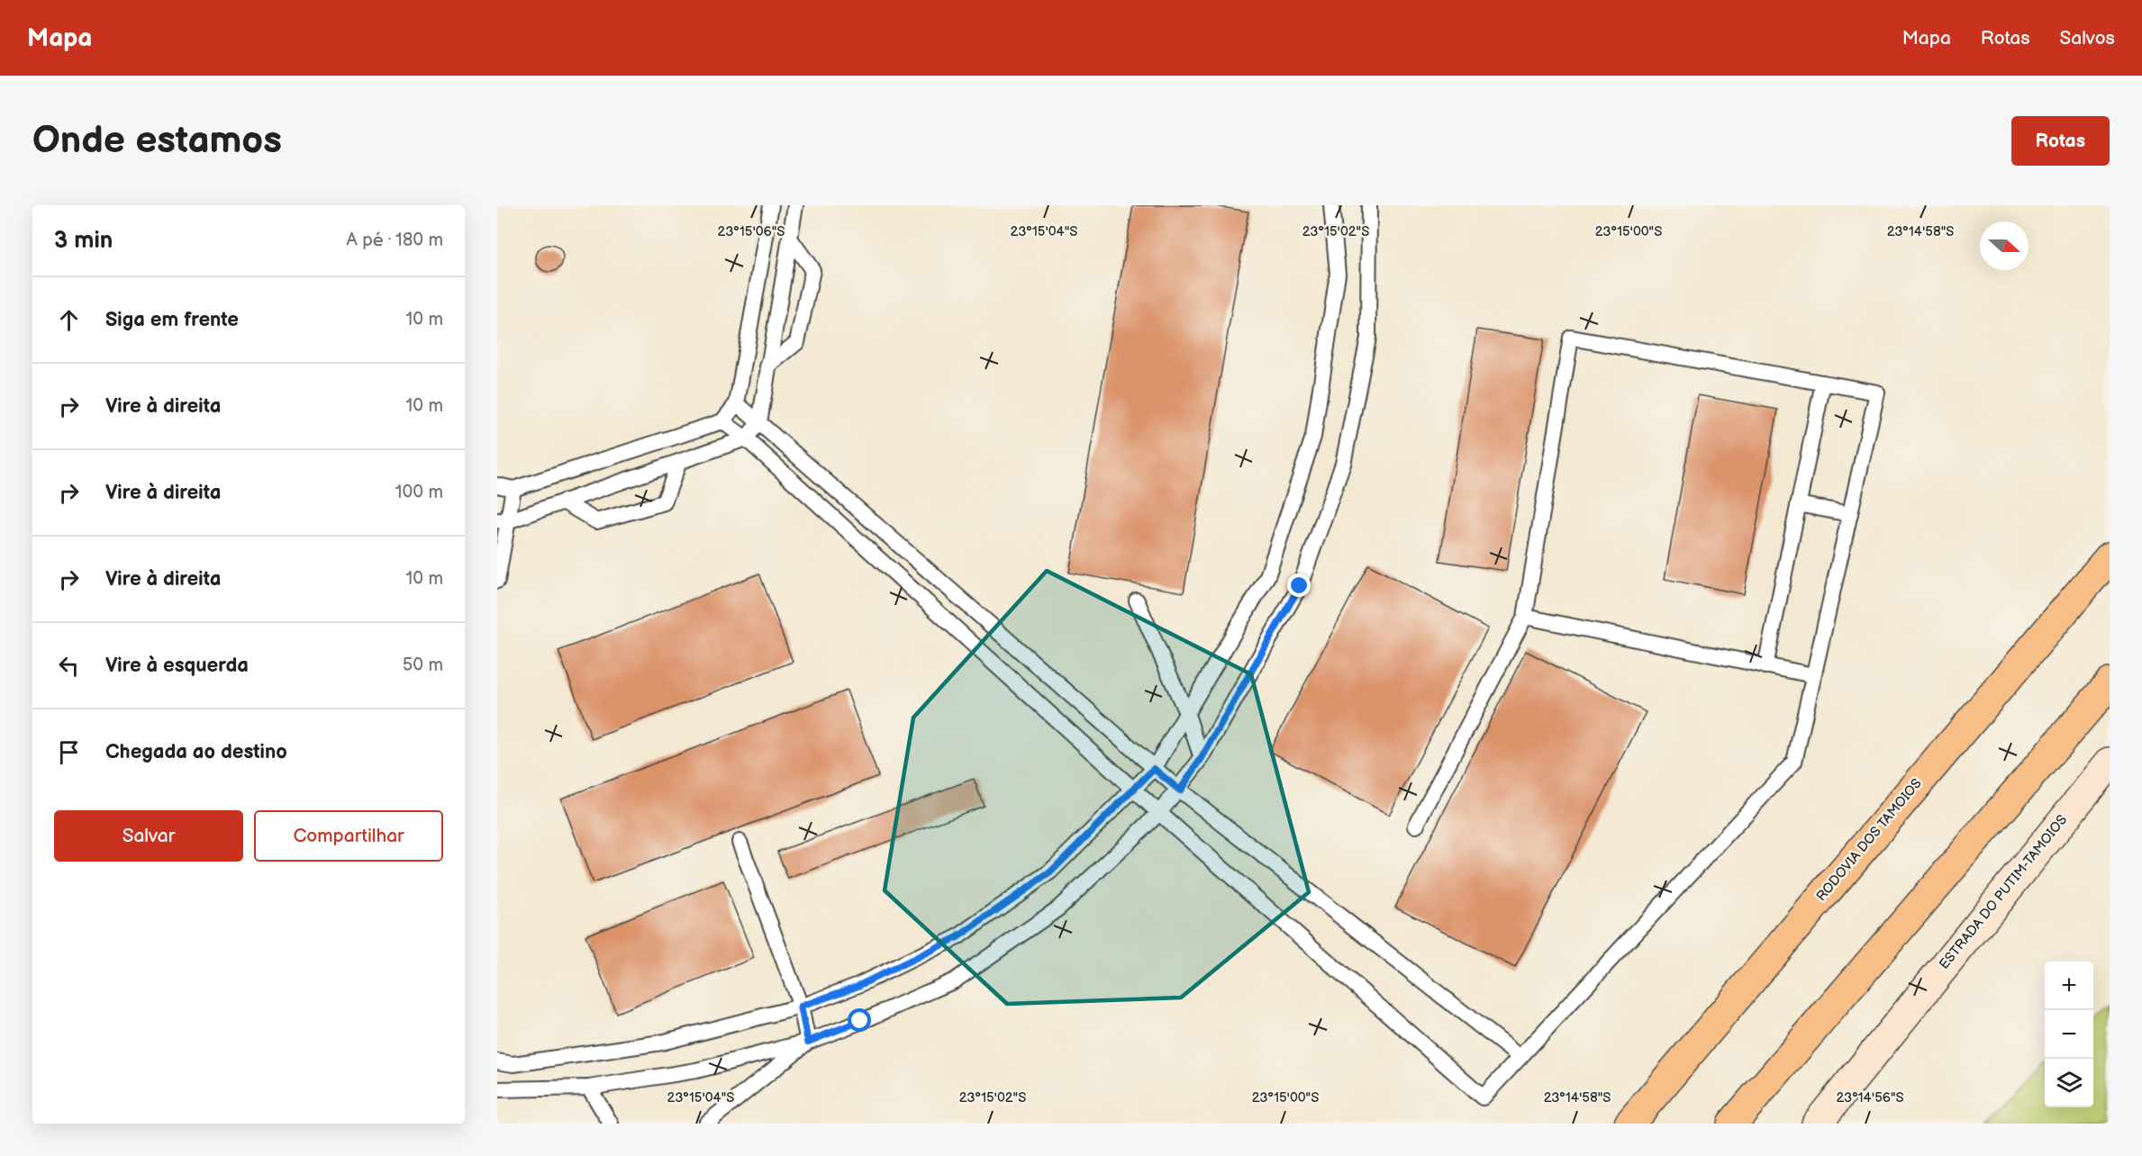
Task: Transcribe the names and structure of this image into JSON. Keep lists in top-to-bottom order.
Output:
{
  "streets": {
    "highway": ["RODOVIA DOS TAMOIOS"],
    "main road": ["ESTRADA DO PUTIM-TAMOIOS"]
  },
  "north": "right",
  "page": {
    "header": "Mapa",
    "nav": ["Mapa", "Rotas", "Salvos"],
    "buttons": [
      "Rotas",
      ["Salvar", "Compartilhar"]
    ],
    "title": "Onde estamos",
    "heading": ["3 min", "A pé · 180 m"],
    "list": [
      ["Siga em frente", "10 m"],
      ["Vire à direita", "10 m"],
      ["Vire à direita", "100 m"],
      ["Vire à direita", "10 m"],
      ["Vire à esquerda", "50 m"],
      "Chegada ao destino"
    ],
    "map_buttons": ["+", "−"]
  },
  "coordinates": [
    "23°15'04\"S",
    "23°14'58\"S",
    "23°15'06\"S",
    "23°15'02\"S",
    "23°15'00\"S",
    "23°14'56\"S"
  ]
}
